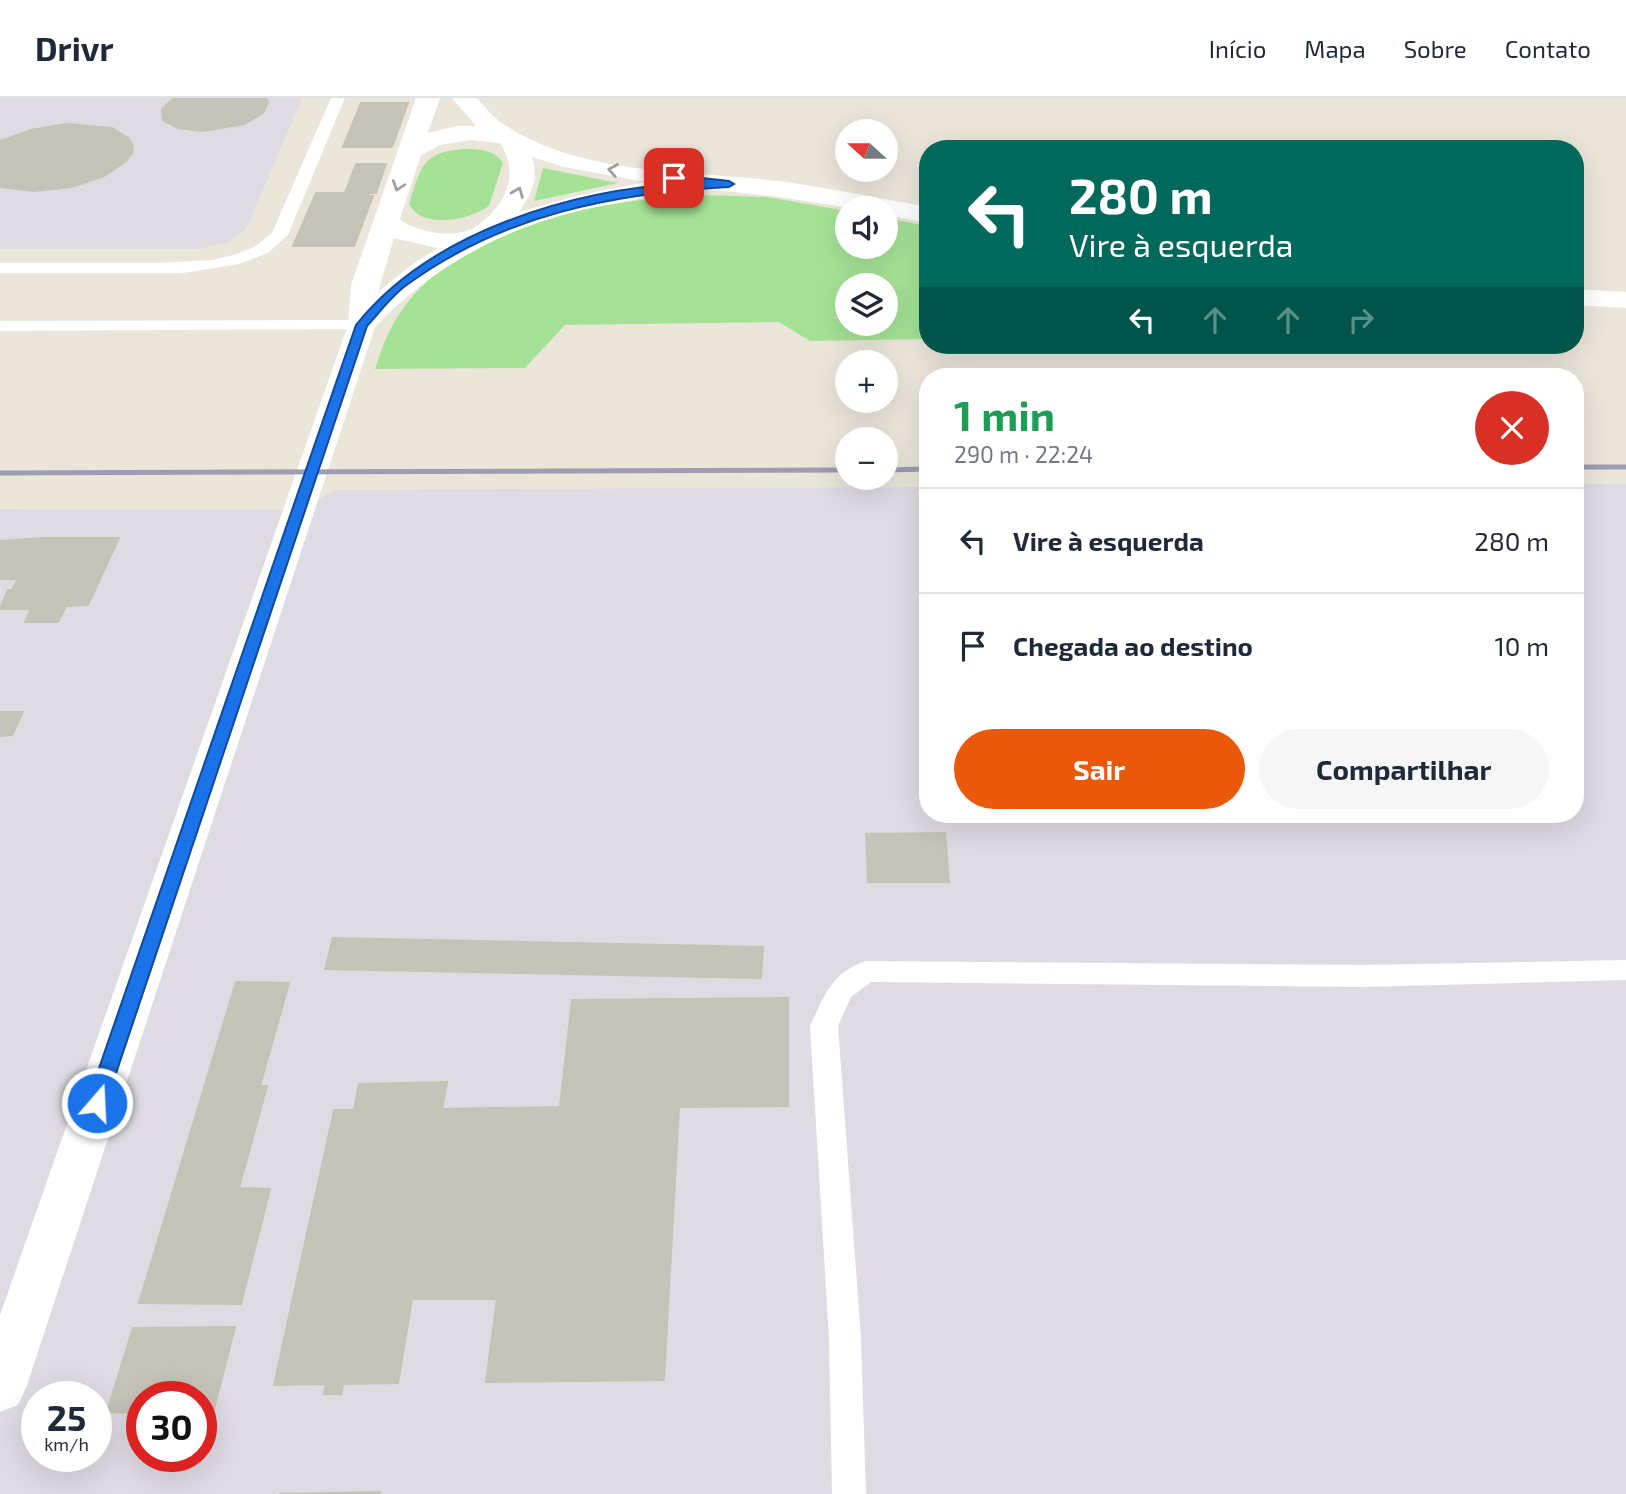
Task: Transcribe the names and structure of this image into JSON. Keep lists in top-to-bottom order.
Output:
{
  "north": "left",
  "page": {
    "header": "Drivr",
    "nav": [
      "Início",
      "Mapa",
      "Sobre",
      "Contato"
    ],
    "map_buttons": ["+", "−"],
    "turn": ["280 m", "Vire à esquerda"],
    "heading": ["1 min", "290 m · 22:24"],
    "list": [
      {
        "name": "Vire à esquerda",
        "value": "280 m"
      },
      {
        "name": "Chegada ao destino",
        "value": "10 m"
      }
    ],
    "buttons": ["Sair", "Compartilhar"],
    "speed": "25 km/h",
    "limit": "30"
  }
}
